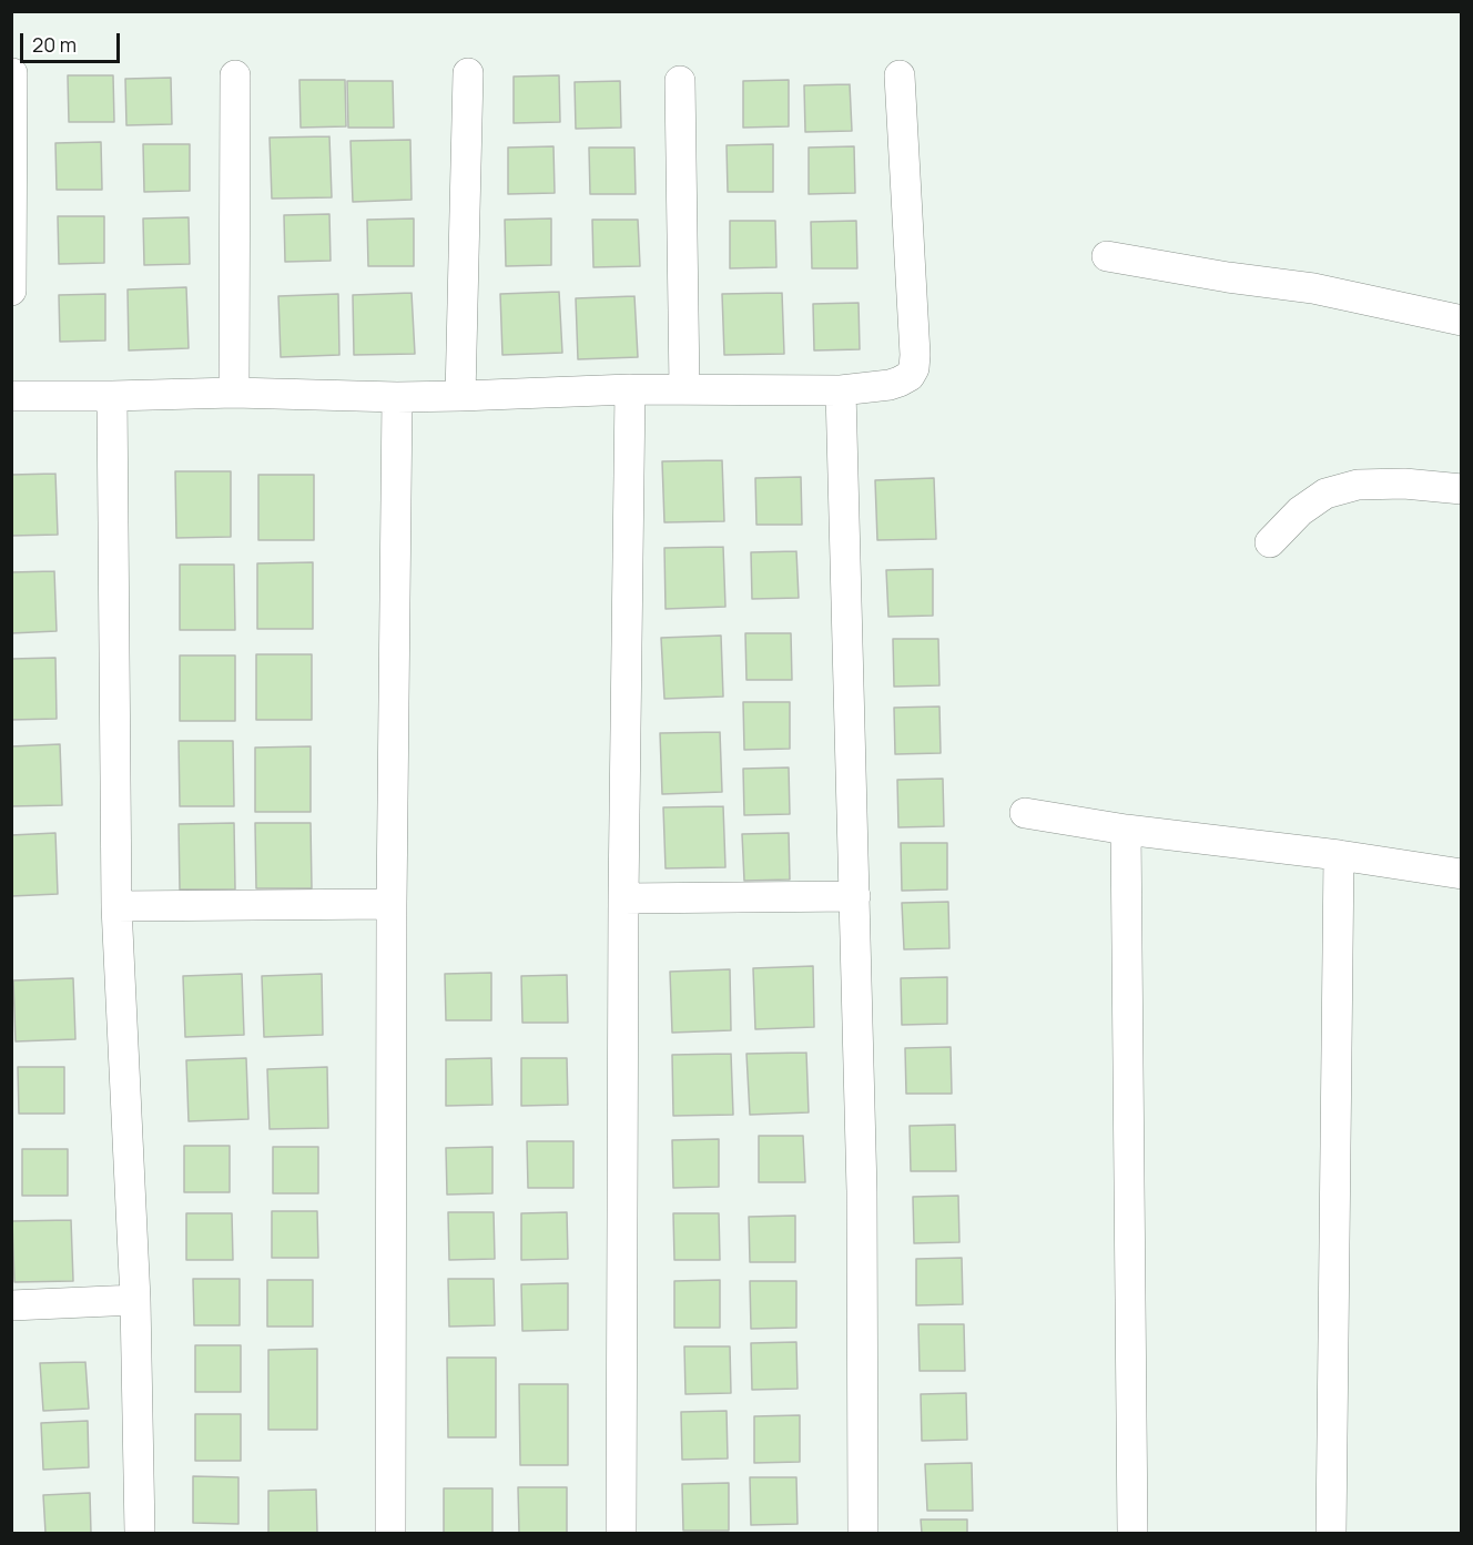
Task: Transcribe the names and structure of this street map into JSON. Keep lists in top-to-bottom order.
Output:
{
  "scale_bar": "20 m"
}
